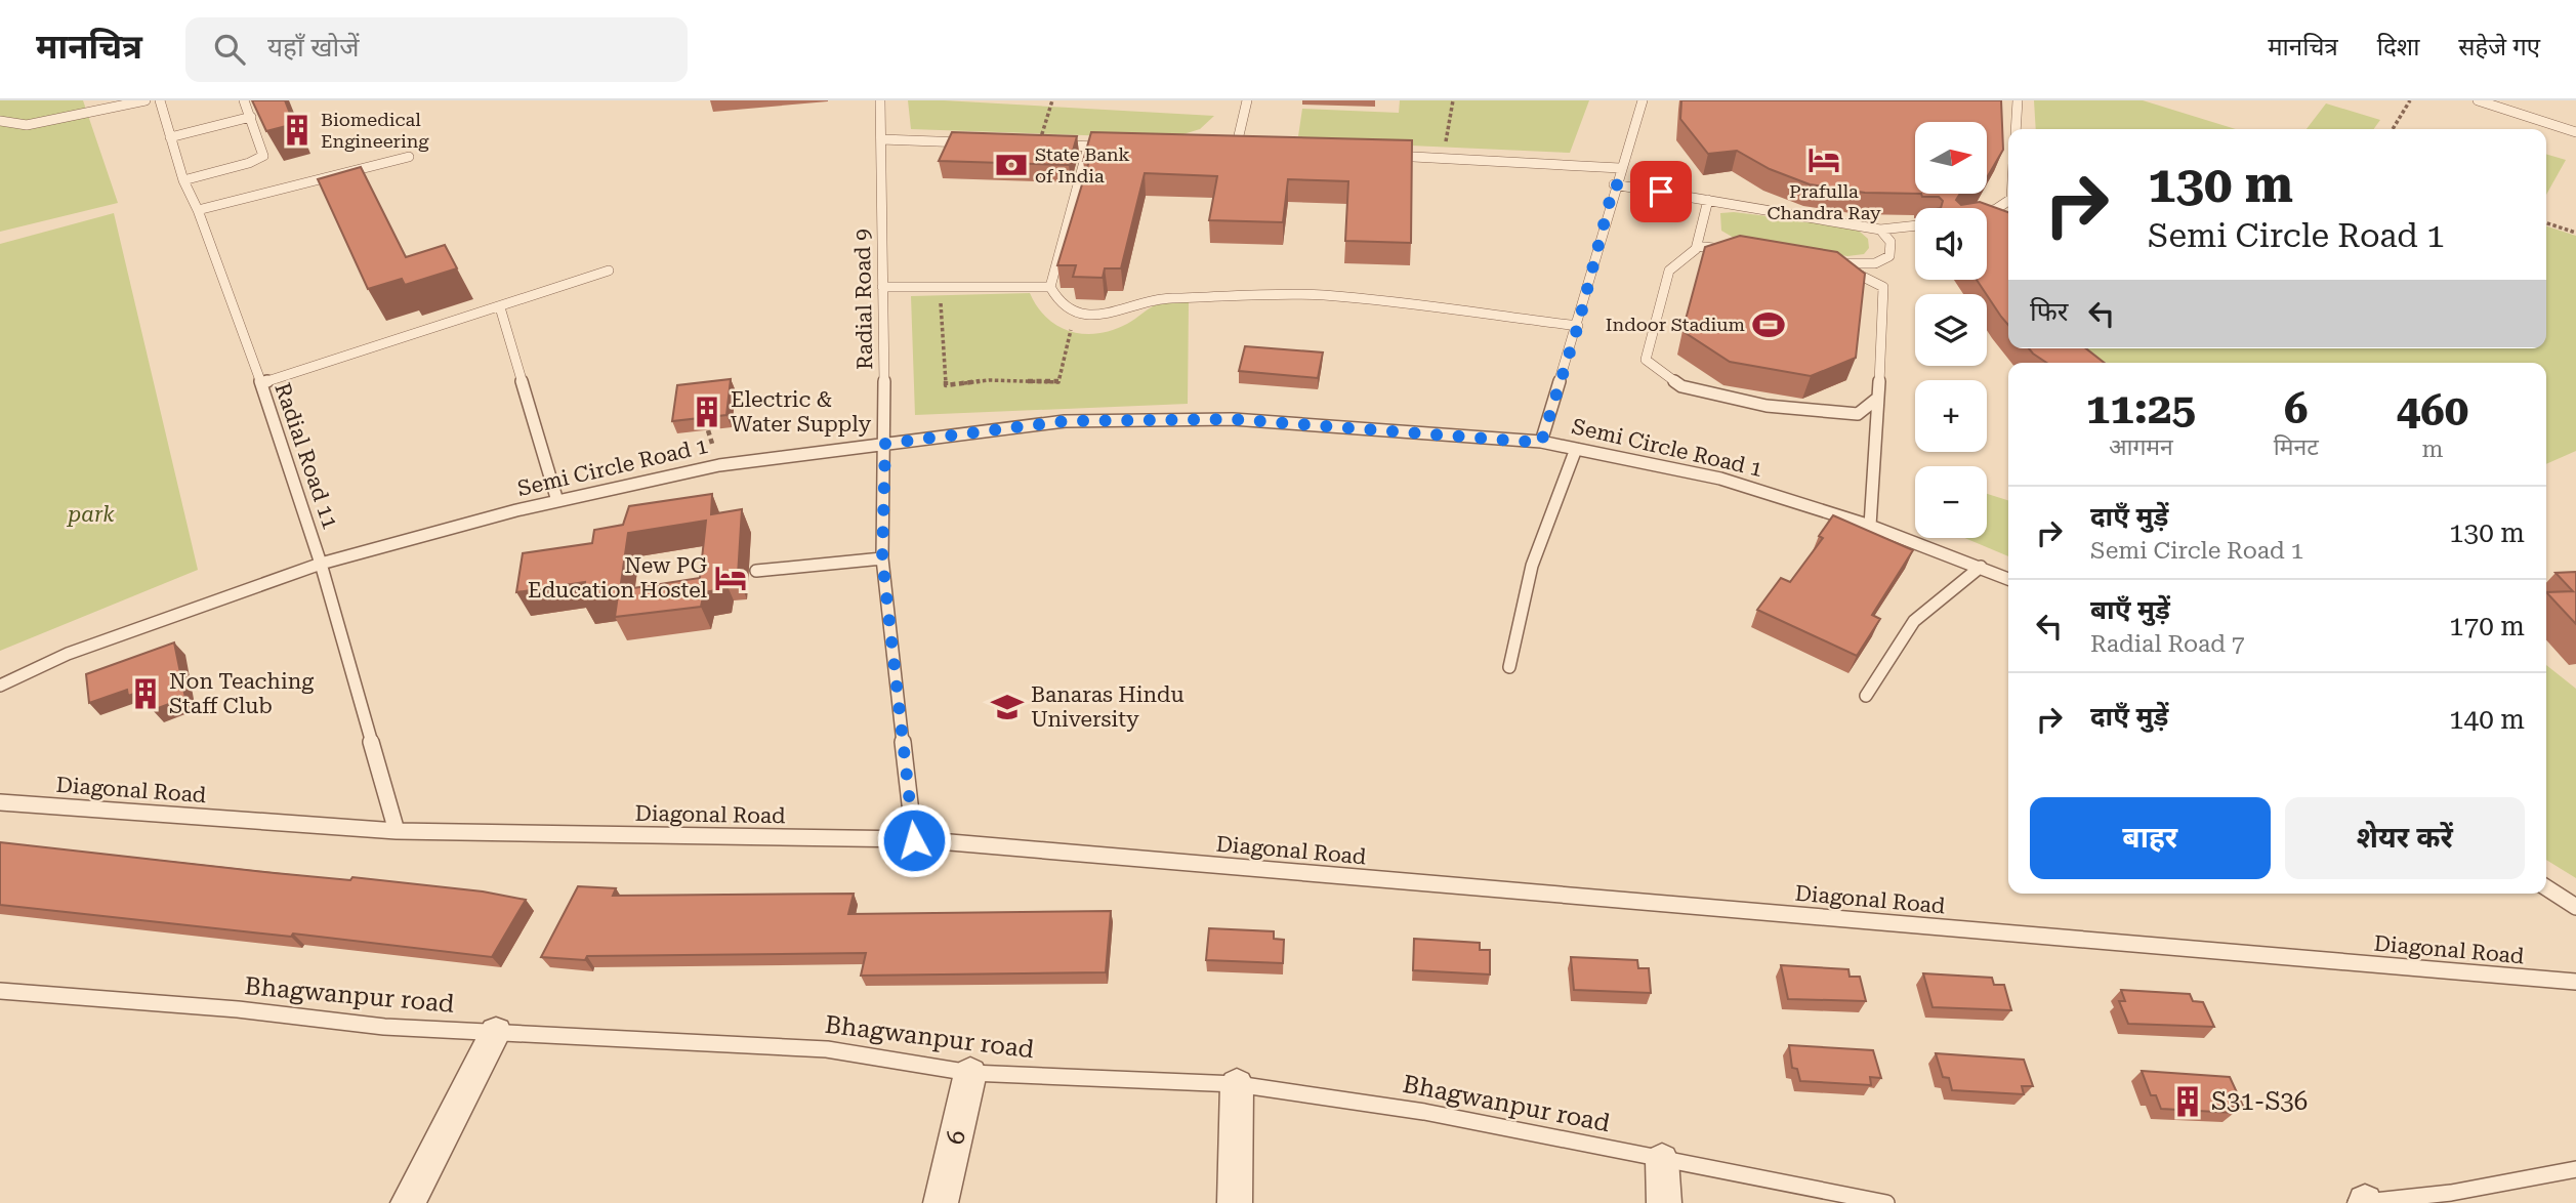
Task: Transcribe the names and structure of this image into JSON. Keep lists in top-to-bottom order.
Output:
{
  "streets": {
    "street": ["6"],
    "lane": [
      "Radial Road 9",
      "Semi Circle Road 1",
      "Radial Road 11",
      "Diagonal Road",
      "Bhagwanpur road"
    ]
  },
  "crossings": [
    ["Radial Road 9", "Semi Circle Road 1"],
    ["Radial Road 9", "Diagonal Road"],
    ["Semi Circle Road 1", "Radial Road 11"],
    ["Radial Road 11", "Diagonal Road"],
    ["Bhagwanpur road", "6"]
  ],
  "parks": ["park"],
  "places": {
    "building": [
      "Biomedical Engineering",
      "Electric & Water Supply",
      "Non Teaching Staff Club",
      "S31-S36"
    ],
    "hotel": ["Prafulla Chandra Ray", "New PG Education Hostel"],
    "bank": ["State Bank of India"],
    "sports": ["Indoor Stadium"],
    "school or university": ["Banaras Hindu University"]
  },
  "north": "right",
  "page": {
    "header": "मानचित्र",
    "search": "यहाँ खोजें",
    "nav": ["मानचित्र", "दिशा", "सहेजे गए"],
    "map_buttons": ["+", "−"],
    "turn": ["130 m", "Semi Circle Road 1"],
    "then": "फिर",
    "eta": [
      "11:25",
      "आगमन",
      "6",
      "मिनट",
      "460",
      "m"
    ],
    "list": [
      {
        "name": "दाएँ मुड़ें",
        "note": "Semi Circle Road 1",
        "value": "130 m"
      },
      {
        "name": "बाएँ मुड़ें",
        "note": "Radial Road 7",
        "value": "170 m"
      },
      {
        "name": "दाएँ मुड़ें",
        "value": "140 m"
      }
    ],
    "buttons": ["बाहर", "शेयर करें"]
  }
}
